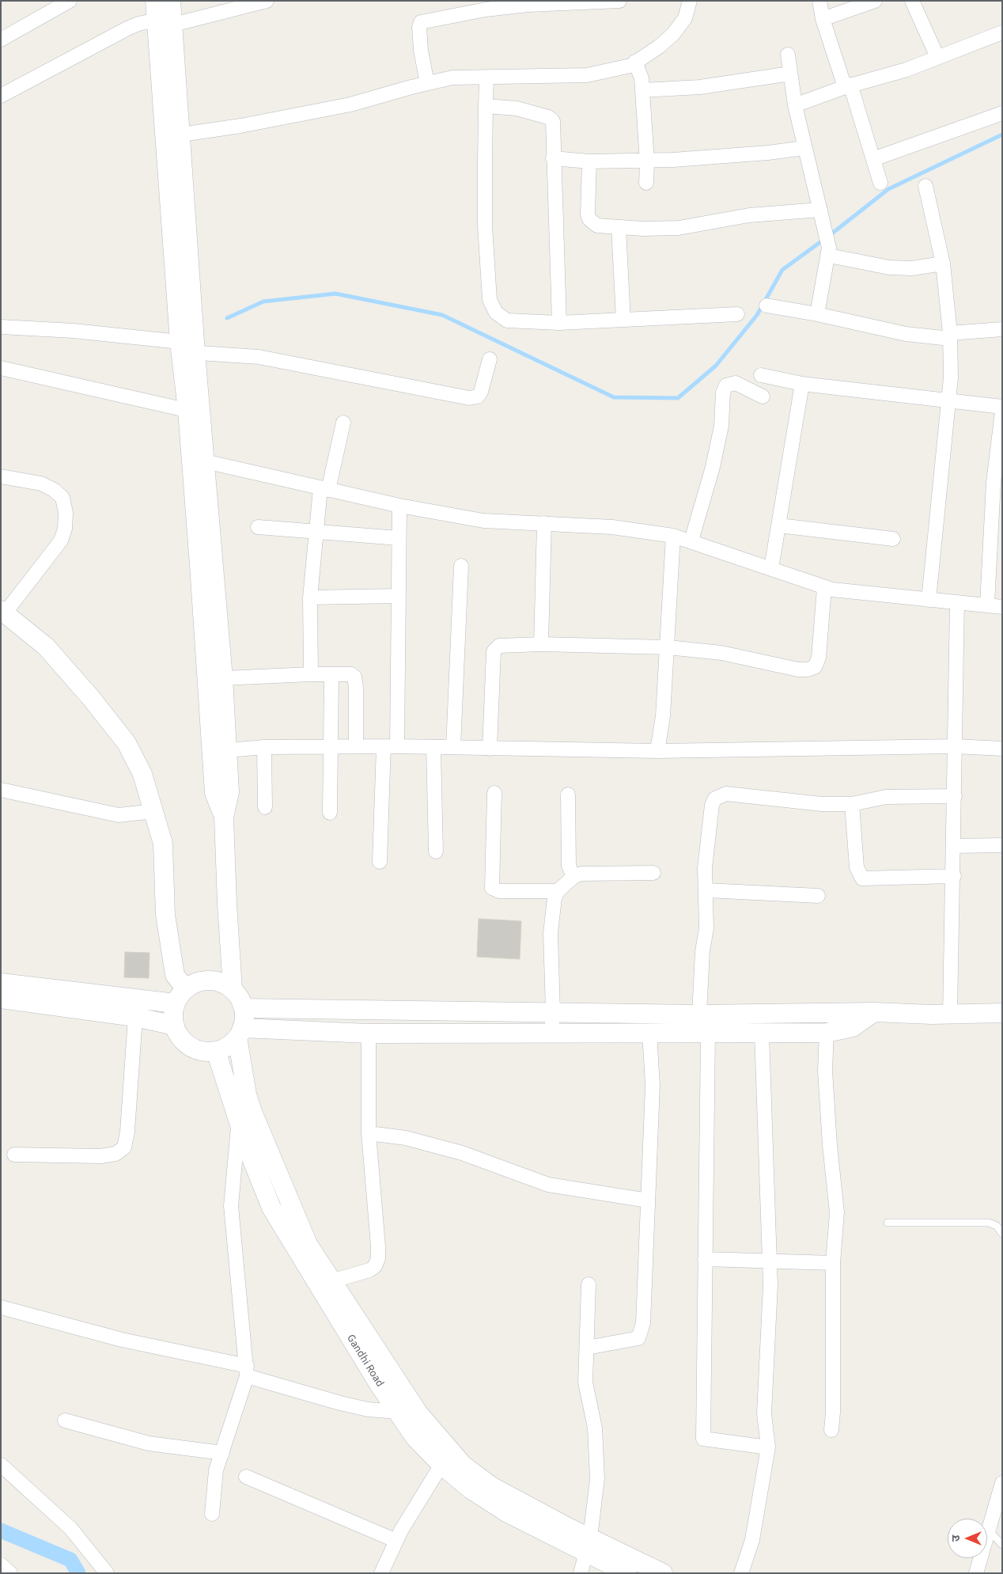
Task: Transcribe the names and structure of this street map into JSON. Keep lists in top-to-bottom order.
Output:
{
  "streets": {
    "main road": ["Gandhi Road"]
  },
  "north": "left"
}
